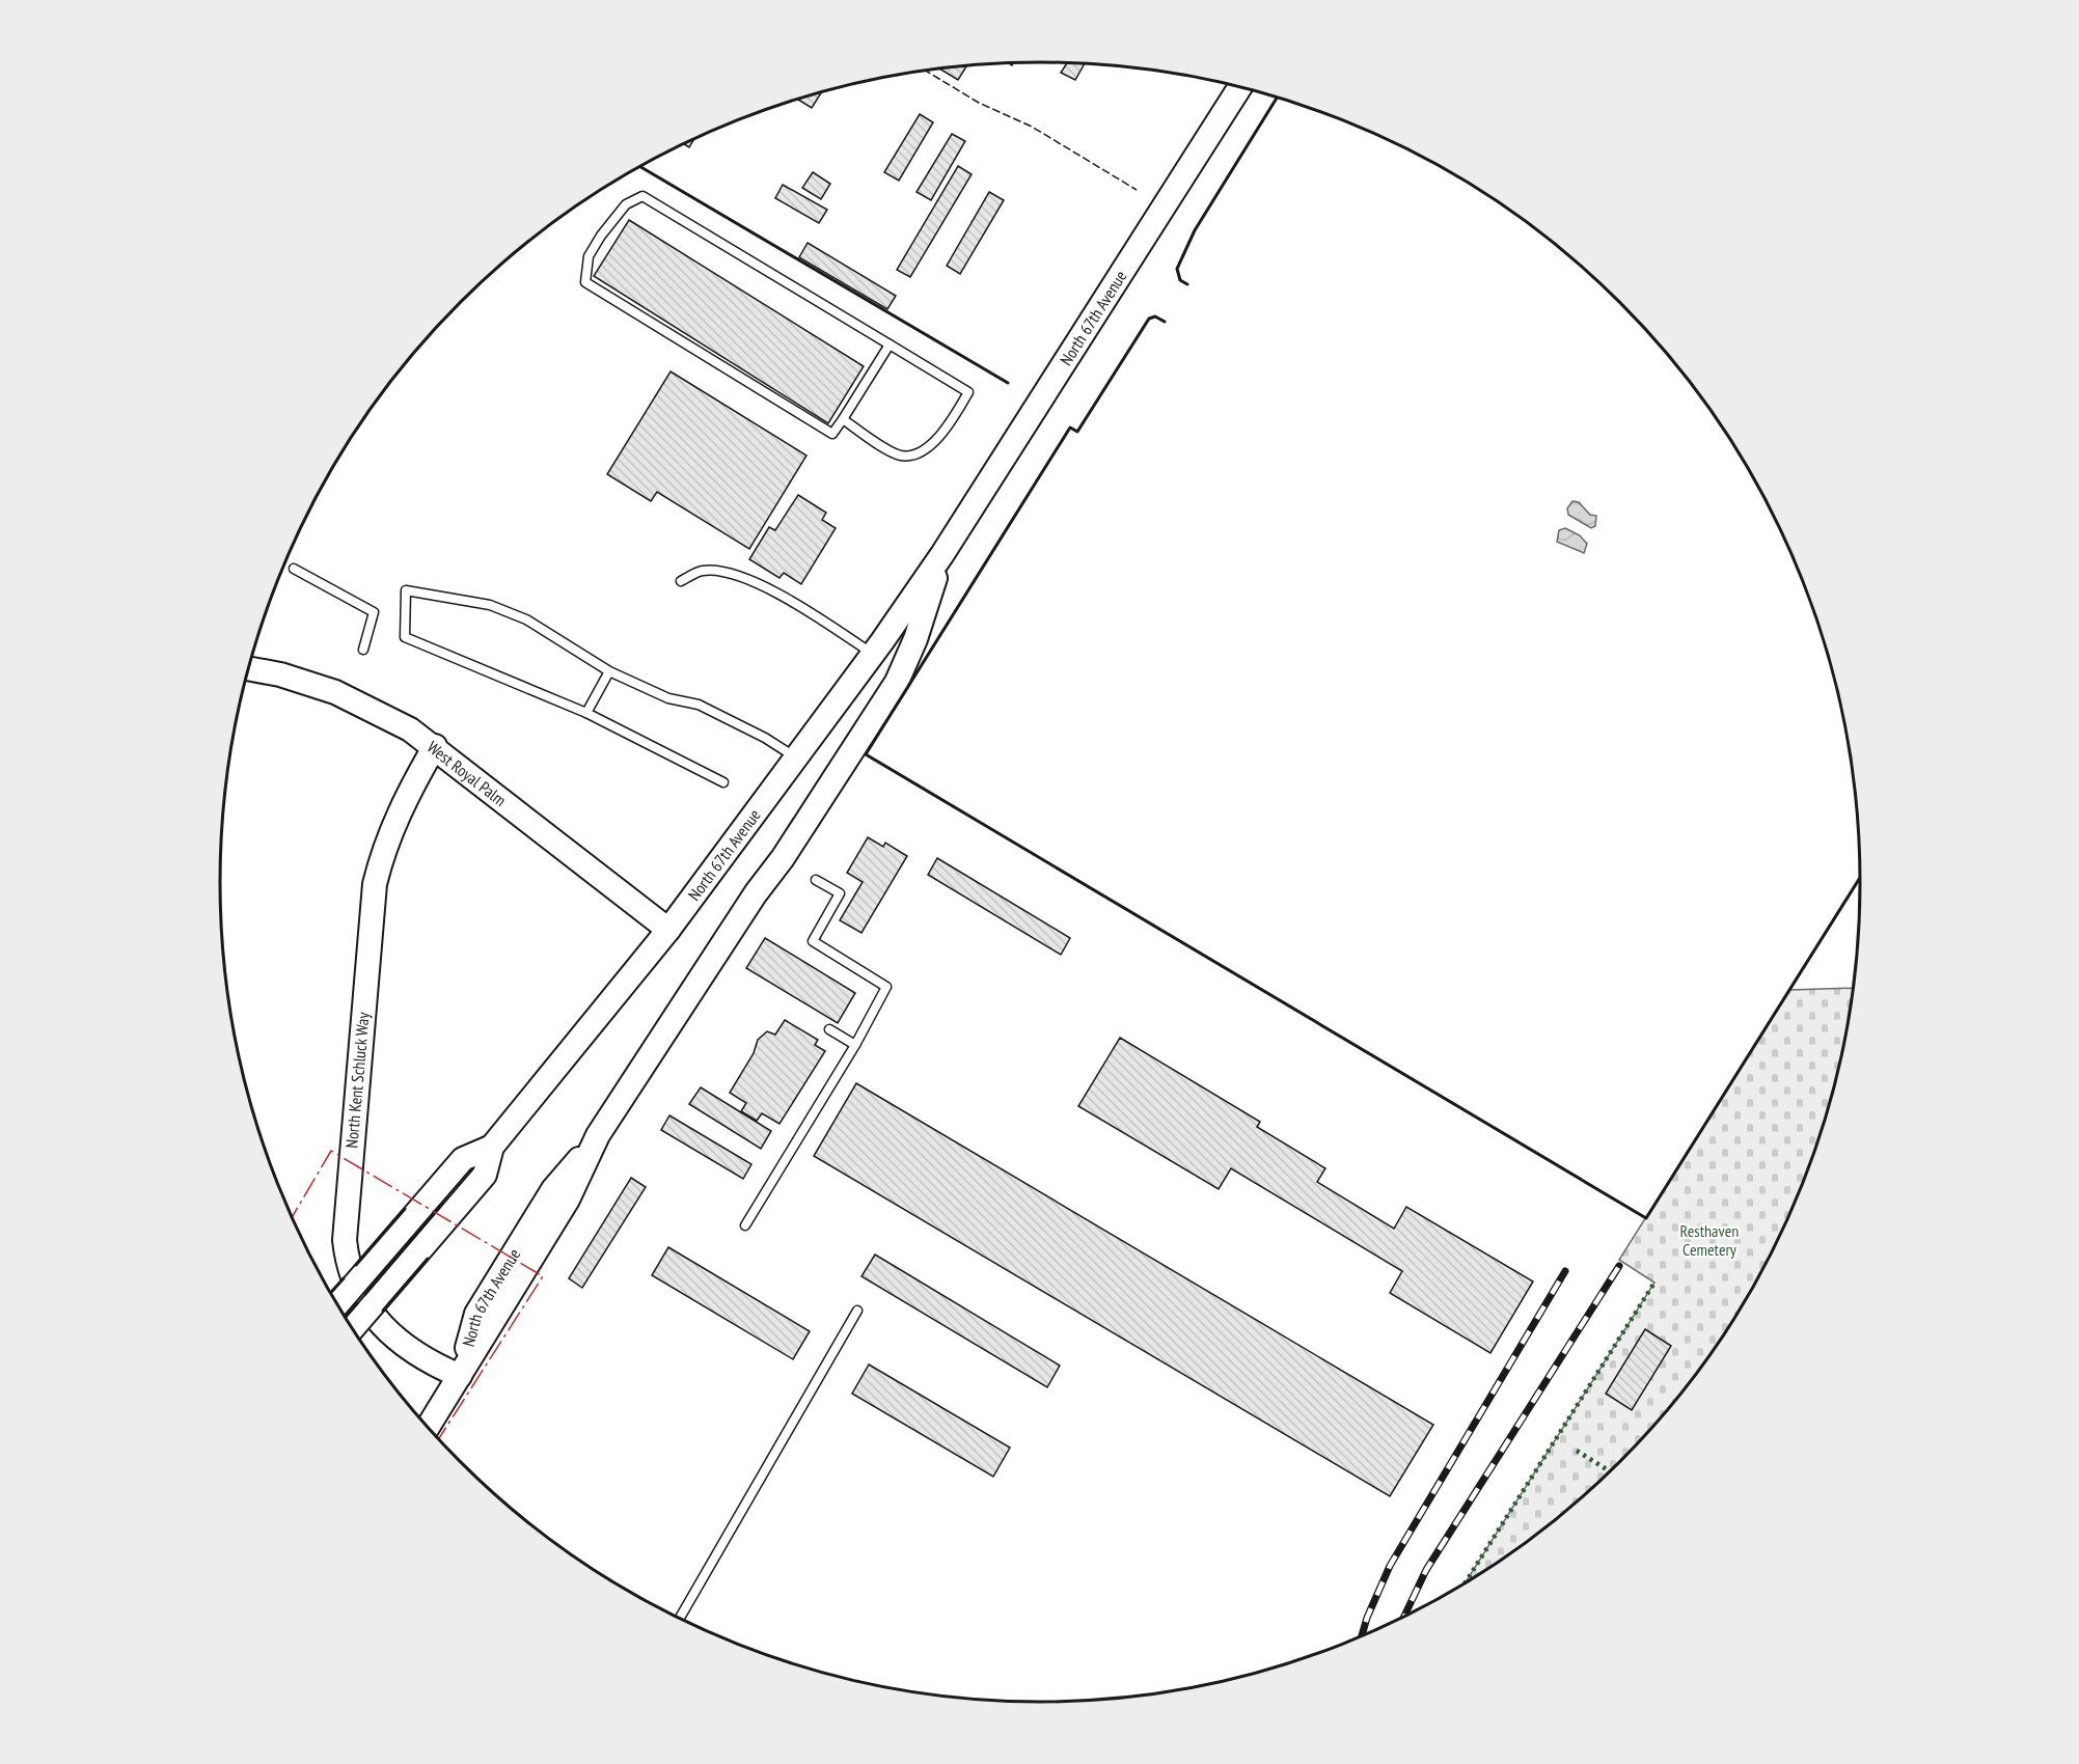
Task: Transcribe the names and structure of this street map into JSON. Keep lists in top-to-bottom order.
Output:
{
  "streets": {
    "main road": ["North 67th Avenue", "West Royal Palm", "North Kent Schluck Way"]
  },
  "crossings": [
    ["North 67th Avenue", "West Royal Palm"],
    ["North 67th Avenue", "North Kent Schluck Way"],
    ["West Royal Palm", "North Kent Schluck Way"]
  ],
  "parks": ["Resthaven Cemetery"]
}
